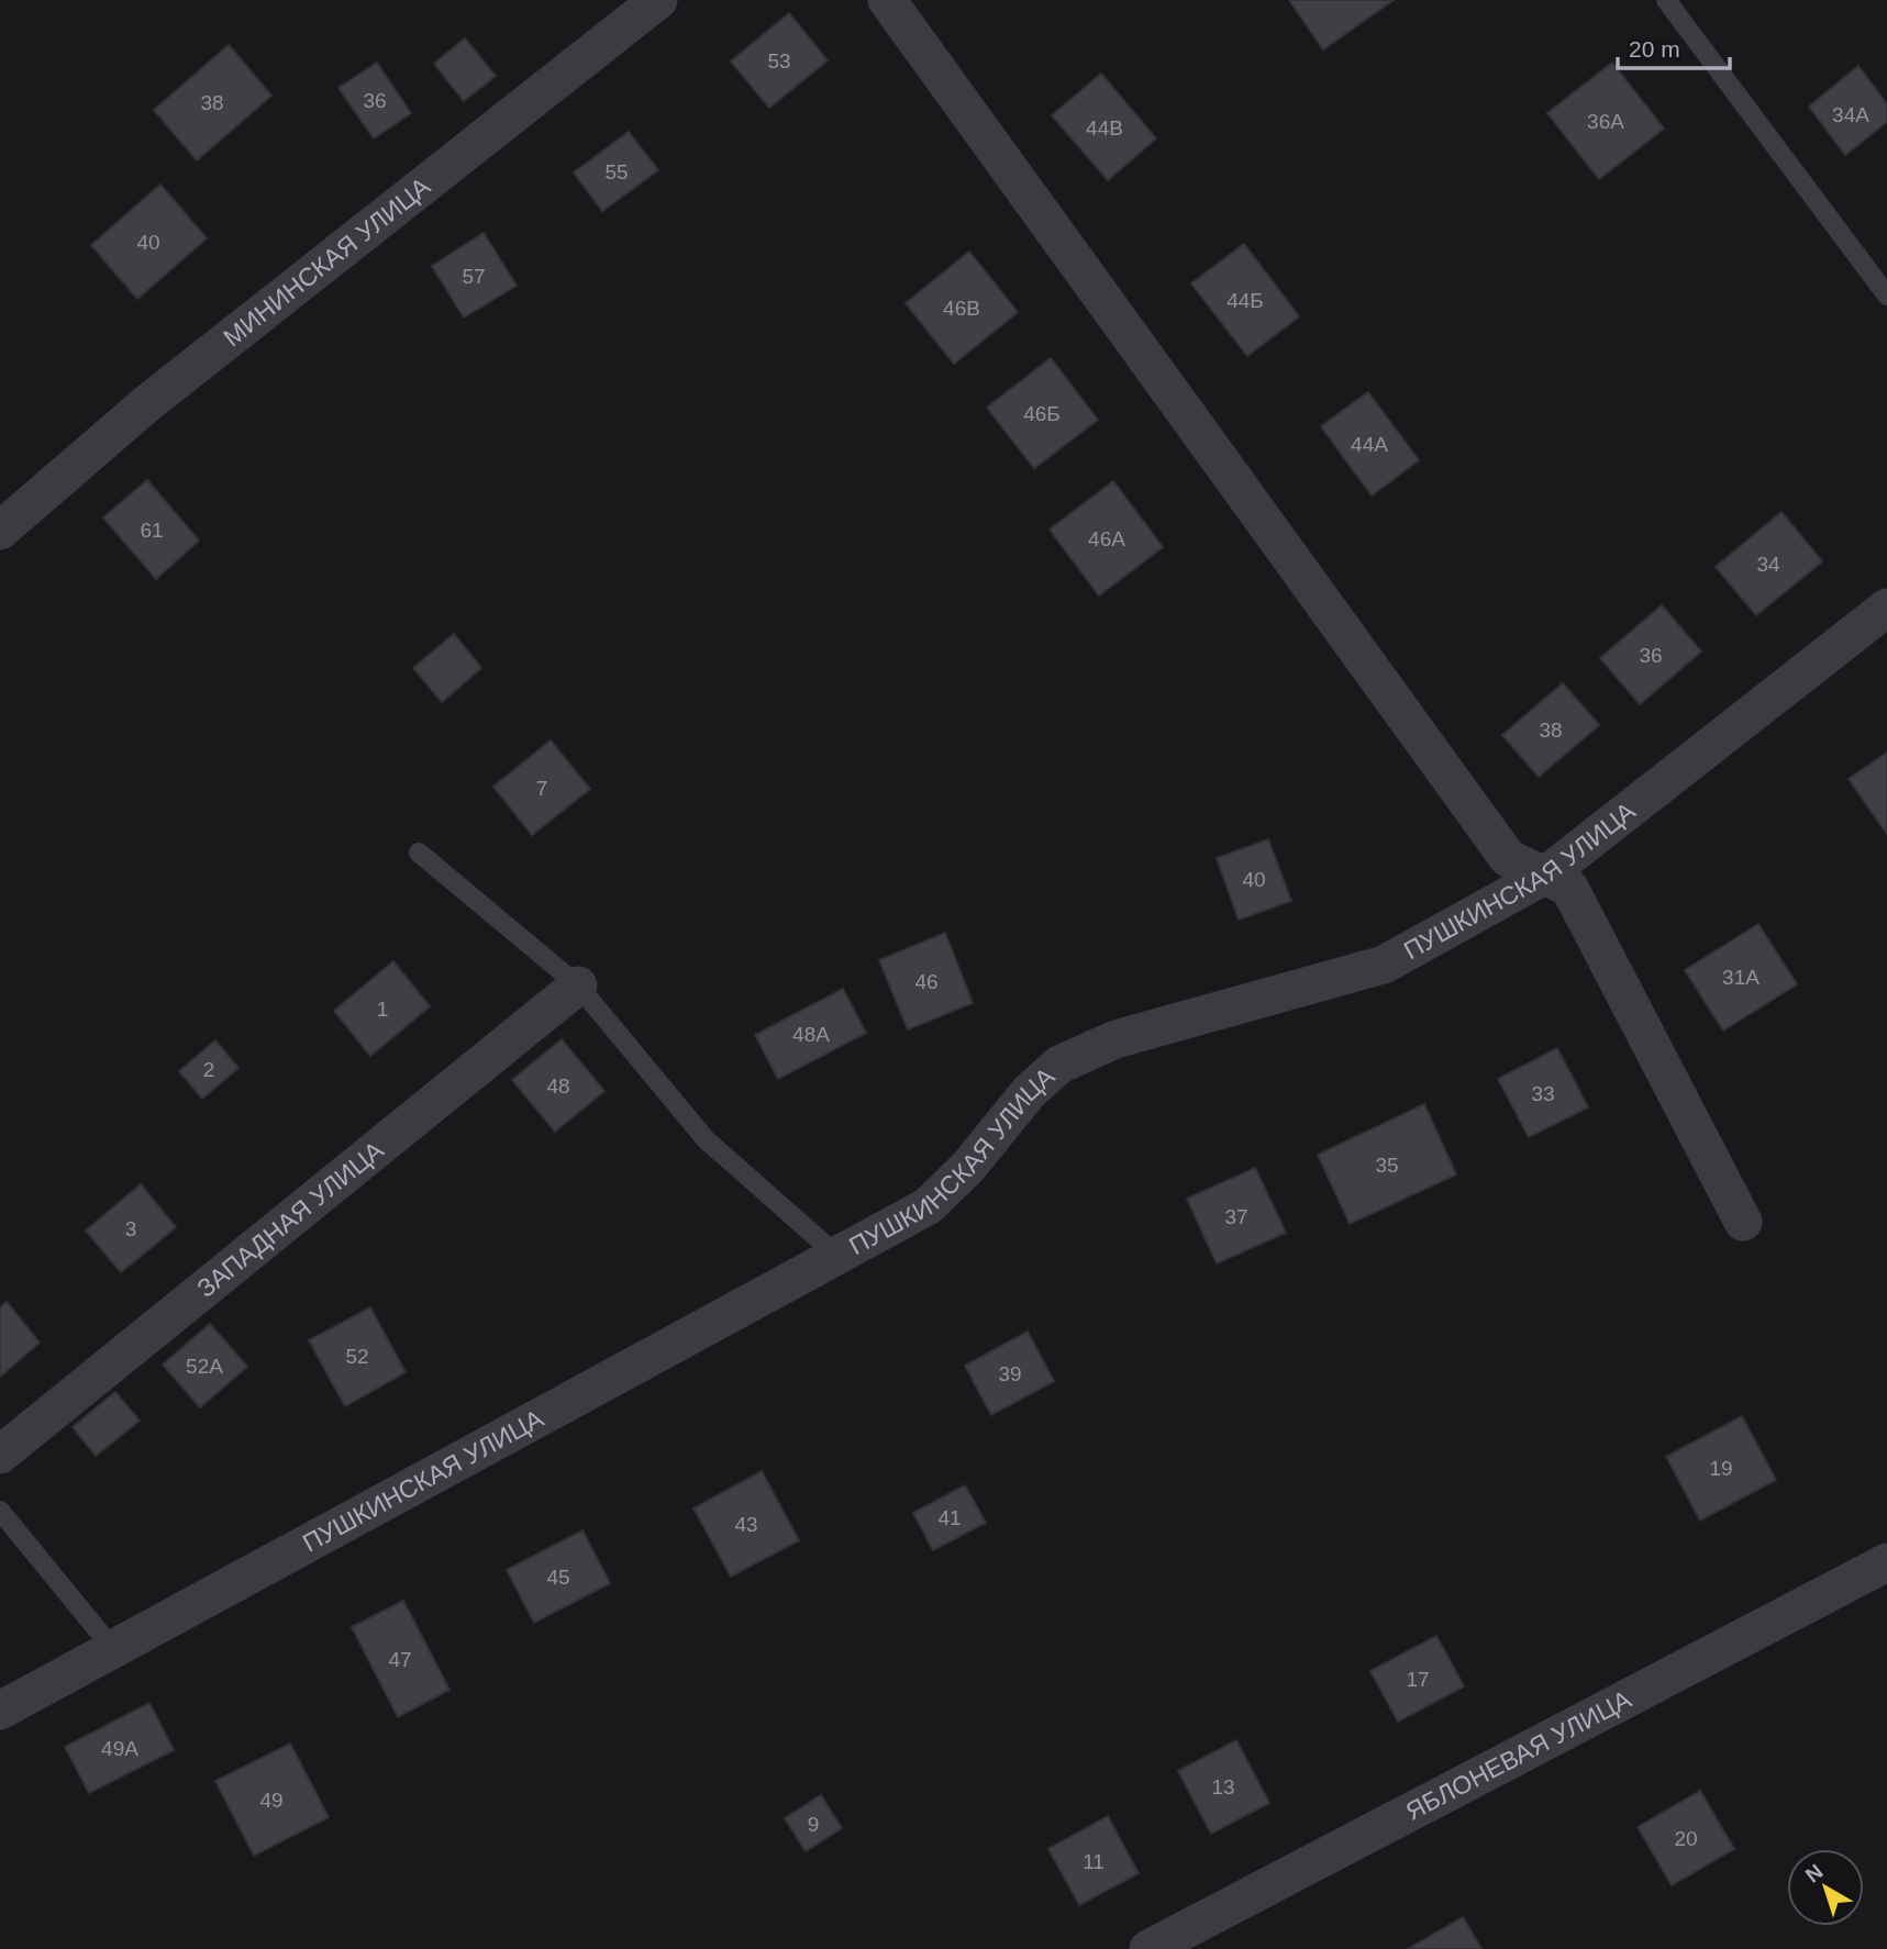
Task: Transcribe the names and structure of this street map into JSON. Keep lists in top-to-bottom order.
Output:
{
  "streets": {
    "street": [
      "МИНИНСКАЯ УЛИЦА",
      "ПУШКИНСКАЯ УЛИЦА",
      "ЗАПАДНАЯ УЛИЦА",
      "ЯБЛОНЕВАЯ УЛИЦА"
    ]
  },
  "house_numbers": [
    "53",
    "36",
    "38",
    "34А",
    "36А",
    "44В",
    "55",
    "40",
    "57",
    "44Б",
    "46В",
    "46Б",
    "44А",
    "61",
    "46А",
    "34",
    "36",
    "38",
    "7",
    "40",
    "31А",
    "46",
    "1",
    "48А",
    "2",
    "48",
    "33",
    "35",
    "37",
    "3",
    "52",
    "52А",
    "39",
    "19",
    "41",
    "43",
    "45",
    "47",
    "17",
    "49А",
    "13",
    "49",
    "9",
    "20",
    "11"
  ],
  "scale_bar": "20 m",
  "north": "top left"
}
